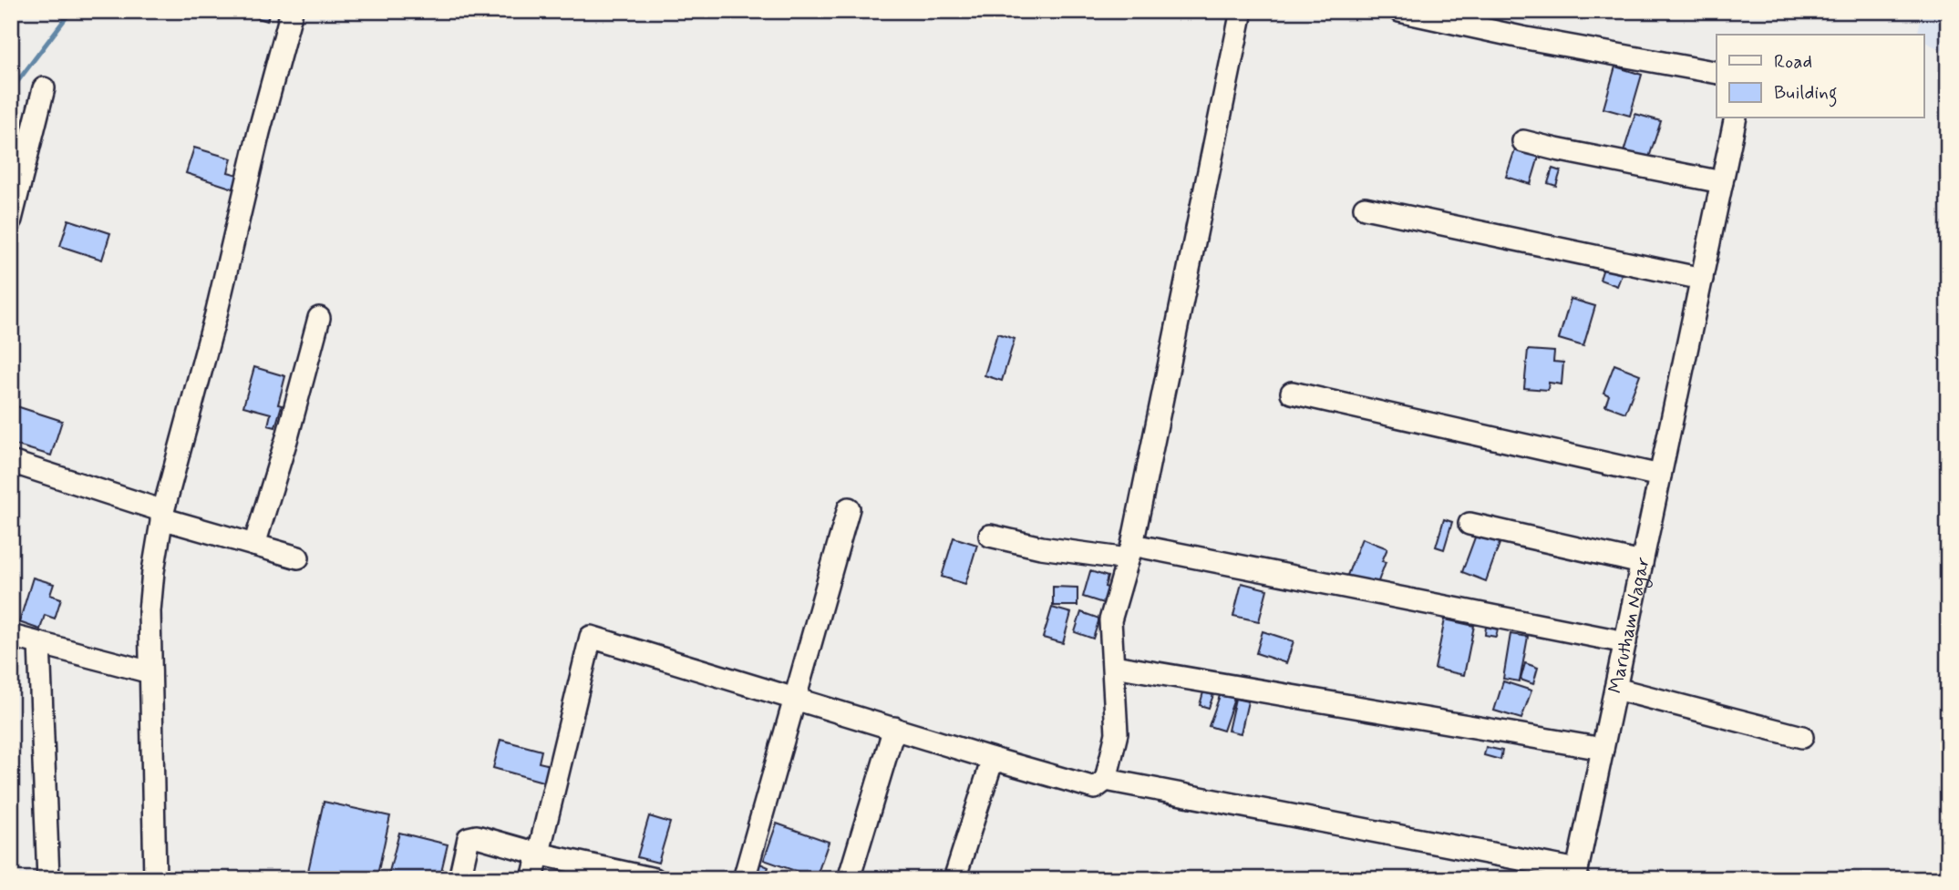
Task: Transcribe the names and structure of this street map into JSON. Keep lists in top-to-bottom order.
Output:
{
  "streets": {
    "street": ["Marutham Nagar"]
  },
  "legend": ["Road", "Building"]
}
